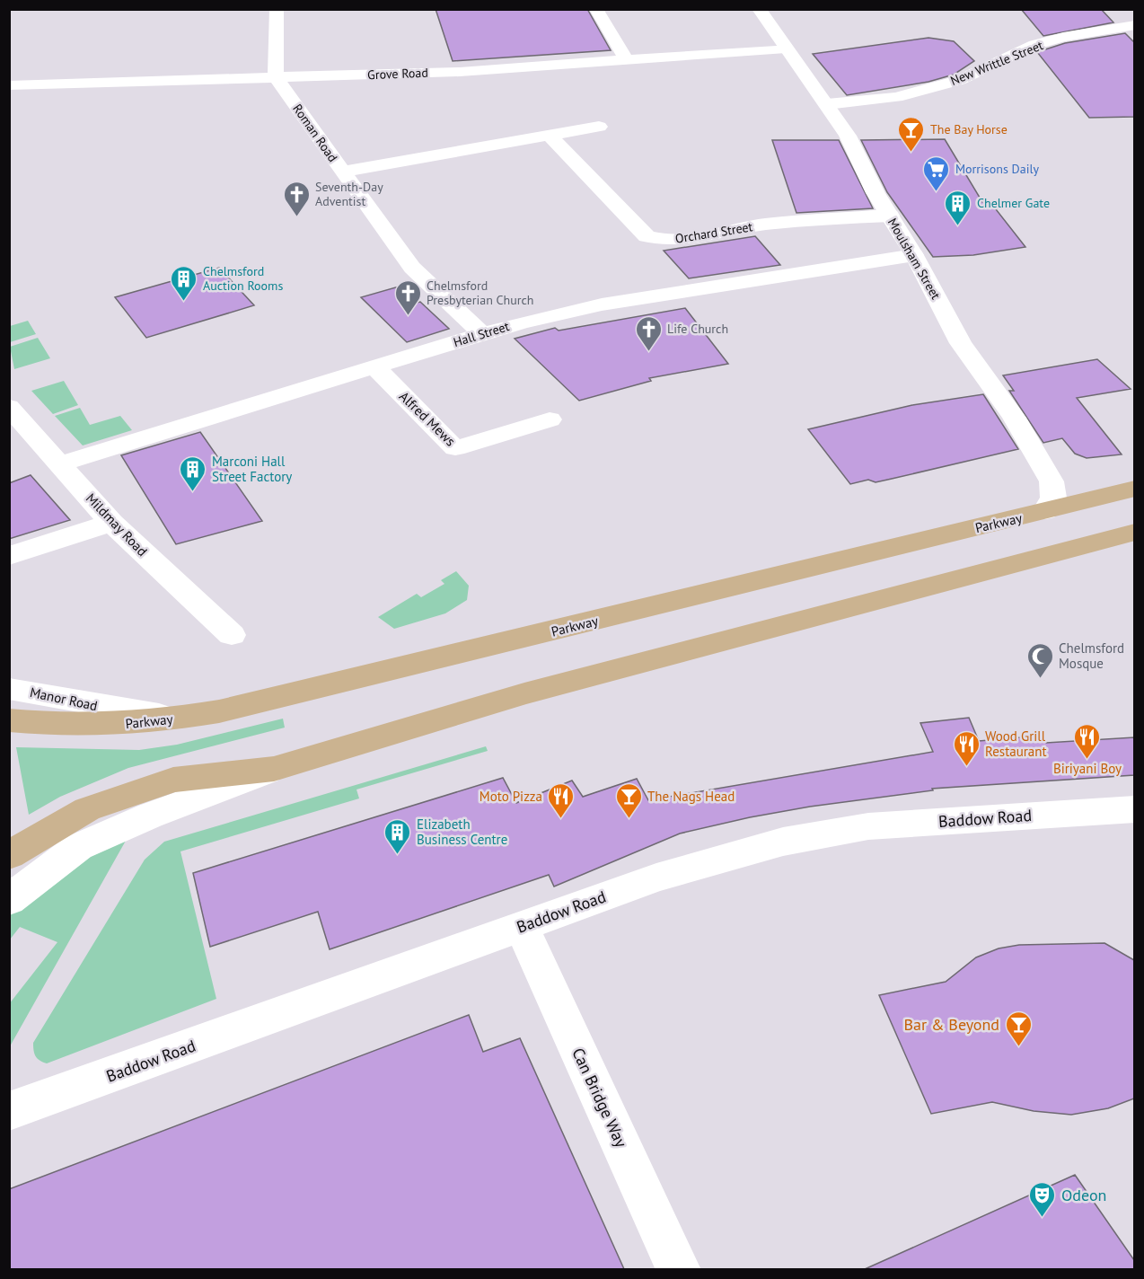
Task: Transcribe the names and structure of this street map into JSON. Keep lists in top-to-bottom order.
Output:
{
  "streets": {
    "main road": ["Parkway"],
    "street": [
      "New Writtle Street",
      "Grove Road",
      "Roman Road",
      "Orchard Street",
      "Moulsham Street",
      "Hall Street",
      "Alfred Mews",
      "Mildmay Road",
      "Manor Road",
      "Baddow Road",
      "Can Bridge Way"
    ]
  },
  "crossings": [
    ["New Writtle Street", "Moulsham Street"],
    ["Grove Road", "Roman Road"],
    ["Grove Road", "Moulsham Street"],
    ["Roman Road", "Hall Street"],
    ["Orchard Street", "Moulsham Street"],
    ["Moulsham Street", "Hall Street"],
    ["Moulsham Street", "Parkway"],
    ["Hall Street", "Alfred Mews"],
    ["Hall Street", "Mildmay Road"],
    ["Parkway", "Manor Road"],
    ["Baddow Road", "Can Bridge Way"]
  ],
  "places": {
    "bar": ["The Bay Horse", "The Nags Head", "Bar & Beyond"],
    "supermarket": ["Morrisons Daily"],
    "church": ["Seventh-Day Adventist", "Chelmsford Presbyterian Church", "Life Church"],
    "building": [
      "Chelmer Gate",
      "Chelmsford Auction Rooms",
      "Marconi Hall Street Factory",
      "Elizabeth Business Centre"
    ],
    "mosque": ["Chelmsford Mosque"],
    "restaurant": ["Biriyani Boy", "Wood Grill Restaurant", "Moto Pizza"],
    "theatre": ["Odeon"]
  }
}
